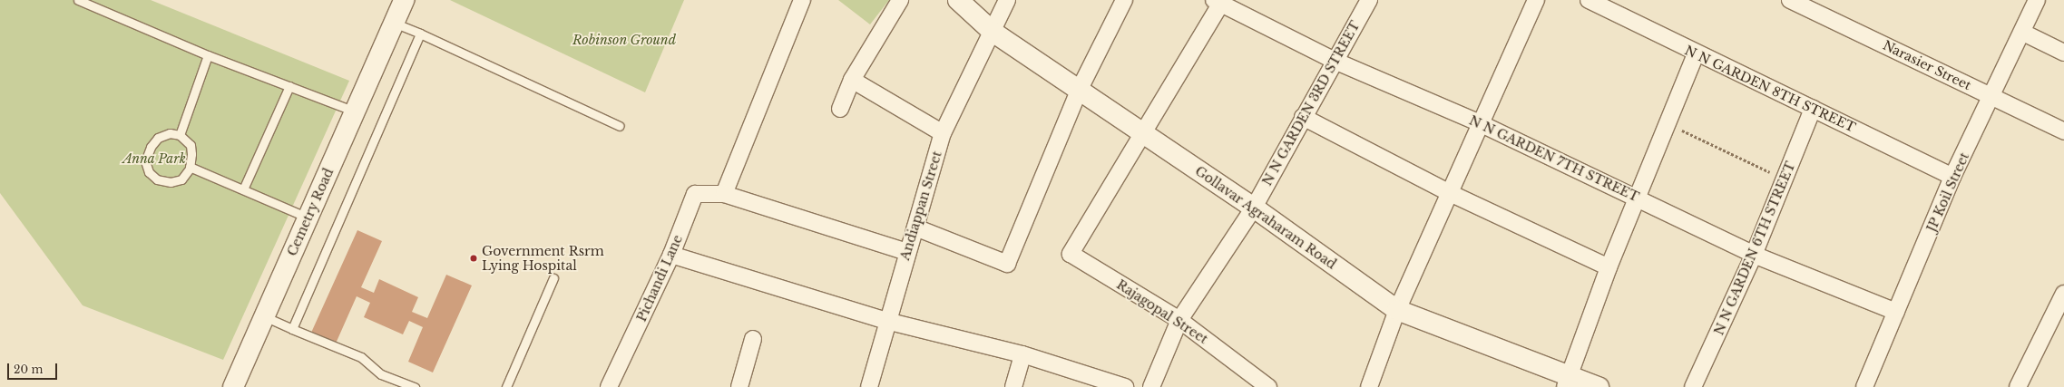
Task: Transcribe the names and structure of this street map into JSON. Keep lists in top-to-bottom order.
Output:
{
  "streets": {
    "street": [
      "Narasier Street",
      "N N GARDEN 8TH STREET",
      "N N GARDEN 3RD STREET",
      "N N GARDEN 7TH STREET",
      "JP Koil Street",
      "Andiappan Street",
      "Cemetry Road",
      "Gollavar Agraharam Road",
      "N N GARDEN 6TH STREET",
      "Pichandi Lane",
      "Rajagopal Street"
    ]
  },
  "crossings": [
    ["Narasier Street", "JP Koil Street"],
    ["N N GARDEN 8TH STREET", "JP Koil Street"],
    ["N N GARDEN 8TH STREET", "N N GARDEN 6TH STREET"],
    ["N N GARDEN 3RD STREET", "N N GARDEN 7TH STREET"],
    ["N N GARDEN 3RD STREET", "Gollavar Agraharam Road"],
    ["N N GARDEN 3RD STREET", "Rajagopal Street"],
    ["N N GARDEN 7TH STREET", "JP Koil Street"],
    ["N N GARDEN 7TH STREET", "N N GARDEN 6TH STREET"],
    ["Andiappan Street", "Gollavar Agraharam Road"],
    ["Gollavar Agraharam Road", "Rajagopal Street"]
  ],
  "parks": ["Robinson Ground", "Anna Park"],
  "places": ["Government Rsrm Lying Hospital"],
  "scale_bar": "20 m"
}
